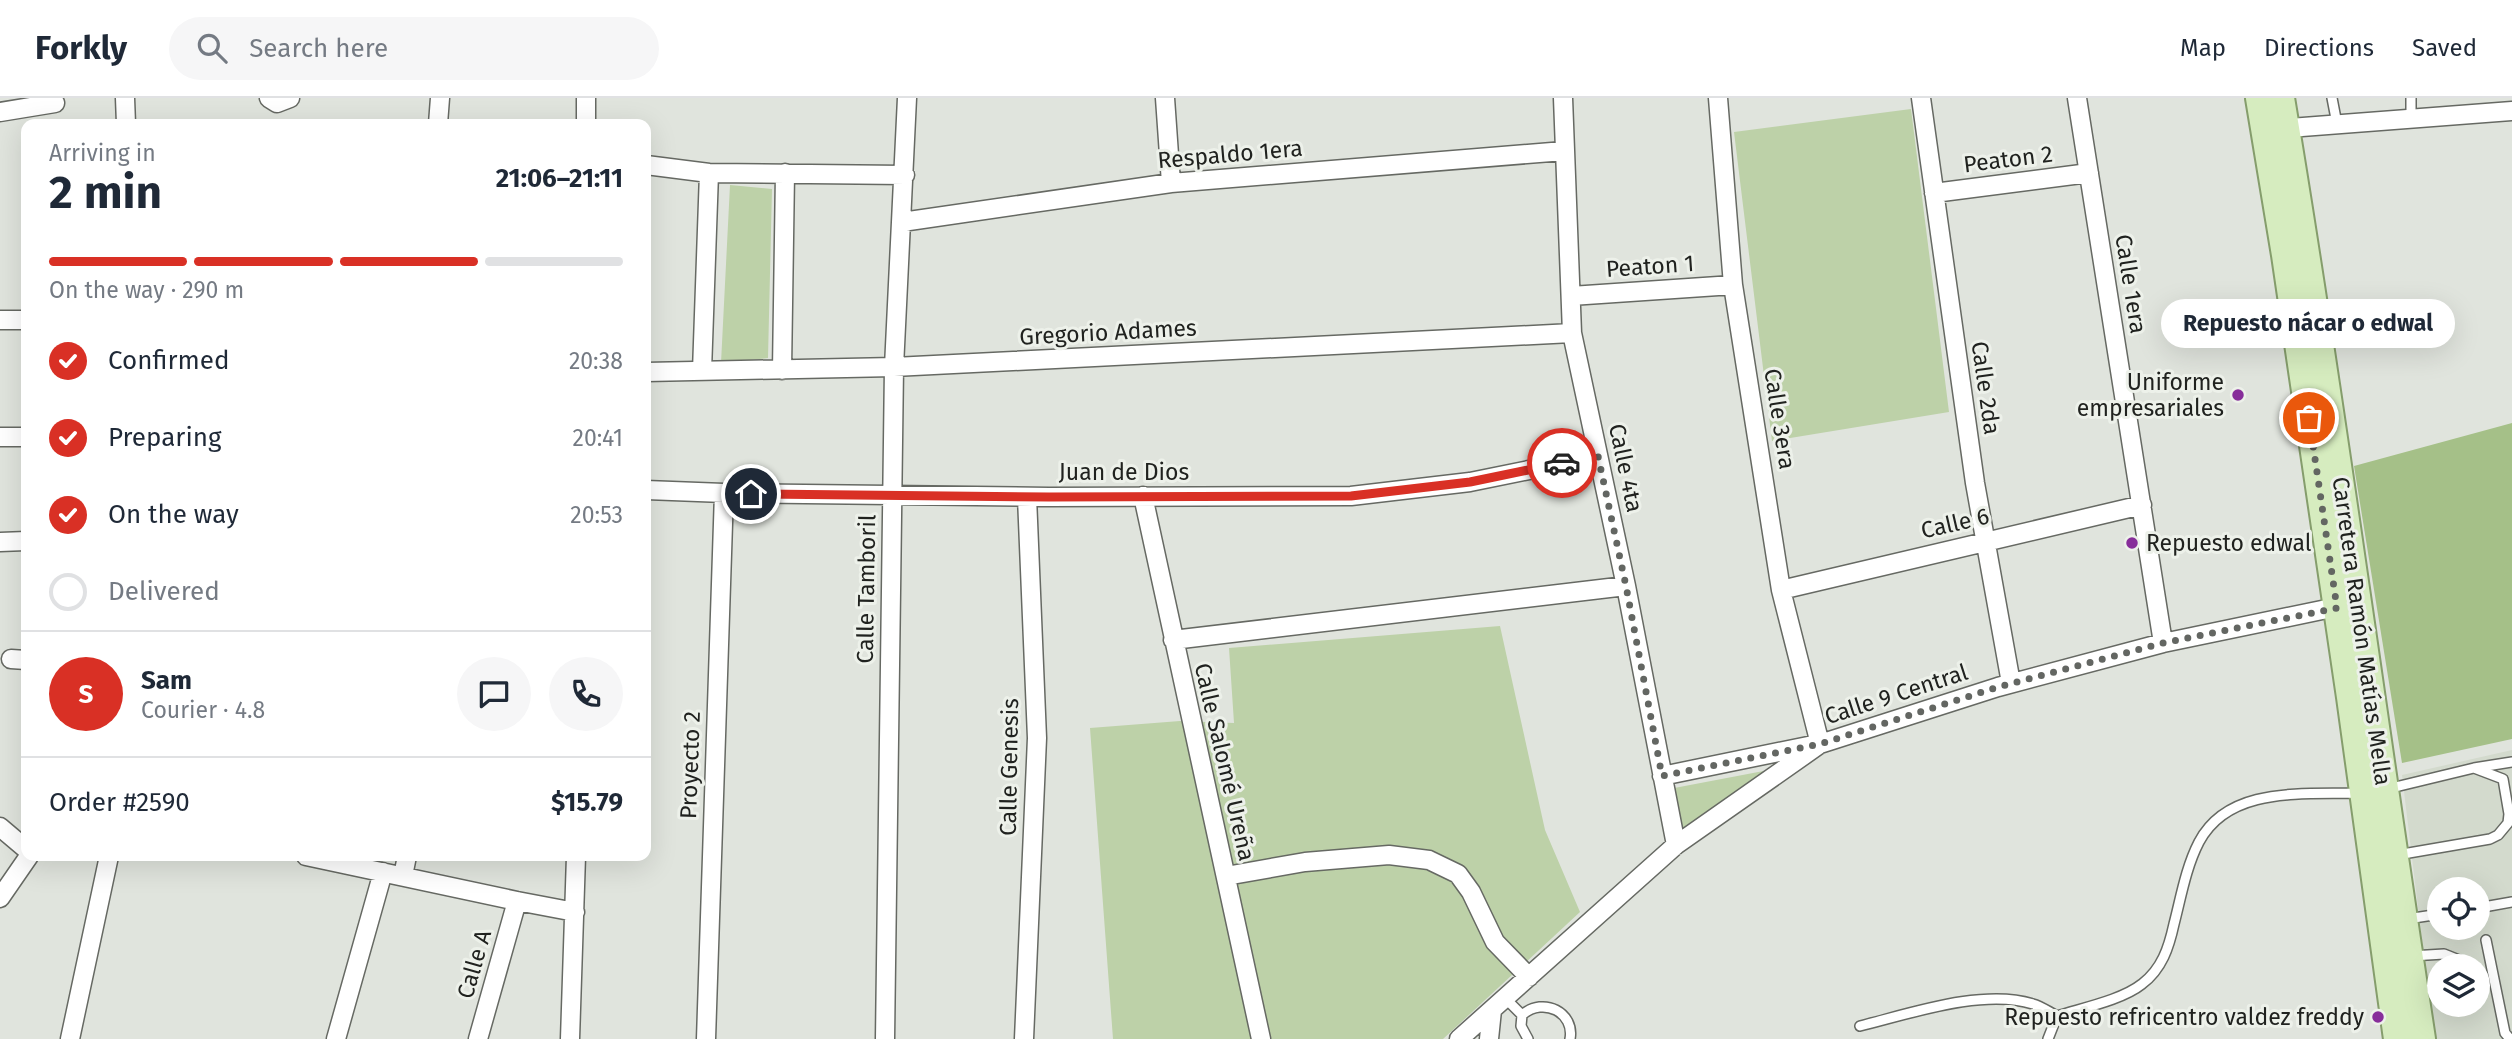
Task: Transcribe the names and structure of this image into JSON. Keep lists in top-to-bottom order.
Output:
{
  "streets": {
    "main road": ["Carretera Ramón Matías Mella"],
    "street": [
      "Respaldo 1era",
      "Peaton 2",
      "Peaton 1",
      "Calle 1era",
      "Gregorio Adames",
      "Calle 2da",
      "Calle 3era",
      "Calle 4ta",
      "Juan de Dios",
      "Calle 6",
      "Calle Tamboril",
      "Calle 9 Central",
      "Calle Salomé Ureña",
      "Proyecto 2",
      "Calle Genesis",
      "Calle A"
    ]
  },
  "crossings": [
    ["Respaldo 1era", "Calle 4ta"],
    ["Respaldo 1era", "Calle Tamboril"],
    ["Peaton 2", "Calle 1era"],
    ["Peaton 2", "Calle 2da"],
    ["Peaton 1", "Calle 3era"],
    ["Peaton 1", "Calle 4ta"],
    ["Calle 1era", "Calle 6"],
    ["Calle 1era", "Calle 9 Central"],
    ["Gregorio Adames", "Calle 4ta"],
    ["Gregorio Adames", "Calle Tamboril"],
    ["Calle 2da", "Calle 6"],
    ["Calle 2da", "Calle 9 Central"],
    ["Calle 3era", "Calle 6"],
    ["Calle 3era", "Calle 9 Central"],
    ["Calle 4ta", "Juan de Dios"],
    ["Calle 4ta", "Calle 9 Central"],
    ["Juan de Dios", "Calle Tamboril"],
    ["Juan de Dios", "Calle Salomé Ureña"],
    ["Juan de Dios", "Proyecto 2"],
    ["Juan de Dios", "Calle Genesis"],
    ["Carretera Ramón Matías Mella", "Calle 9 Central"]
  ],
  "places": [
    "Uniforme empresariales",
    "Repuesto nácar o edwal",
    "Repuesto edwal",
    "Repuesto refricentro valdez freddy"
  ],
  "page": {
    "header": "Forkly",
    "search": "Search here",
    "nav": ["Map", "Directions", "Saved"],
    "heading": ["2 min", "Arriving in", "21:06–21:11"],
    "panel": [
      "Sam",
      "Courier · 4.8",
      "Order #2590",
      "$15.79"
    ],
    "bar": "On the way · 290 m",
    "bubble": "Repuesto nácar o edwal",
    "list": [
      ["Confirmed", "20:38"],
      ["Preparing", "20:41"],
      ["On the way", "20:53"],
      "Delivered"
    ],
    "round": "S"
  }
}
